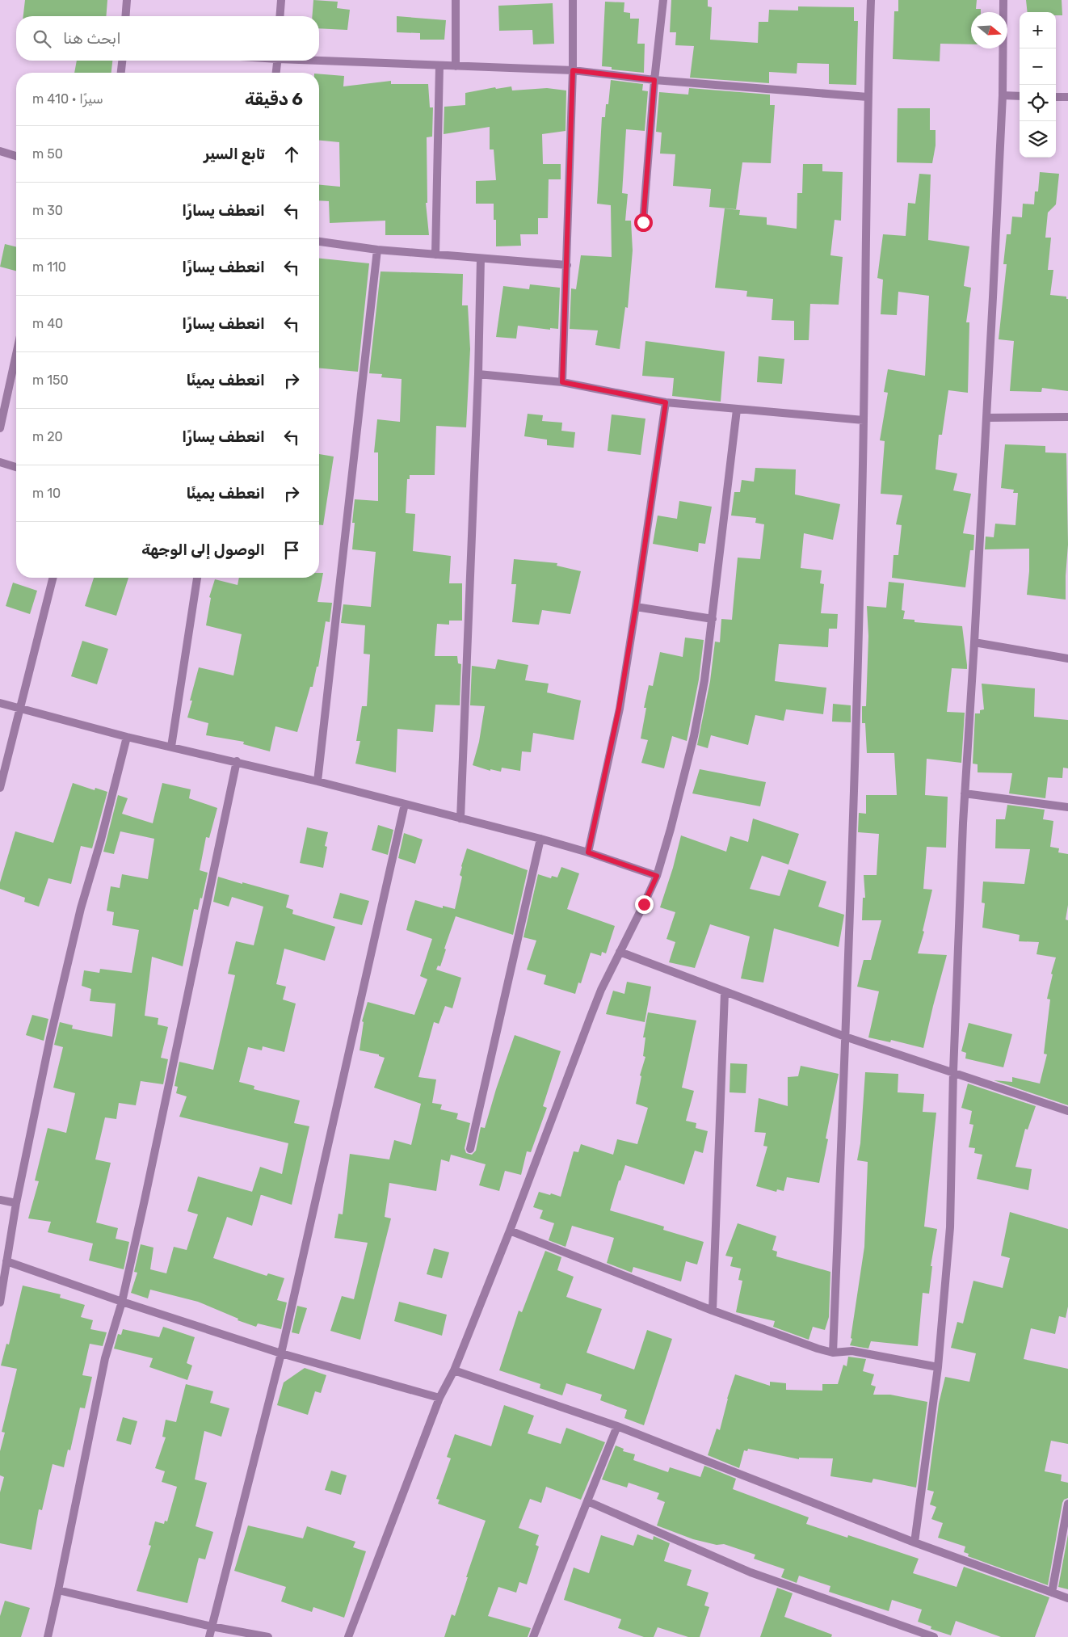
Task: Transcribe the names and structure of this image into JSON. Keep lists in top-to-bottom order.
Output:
{
  "north": "right",
  "page": {
    "map_buttons": ["+", "−"],
    "search": "ابحث هنا",
    "heading": ["6 دقيقة", "سيرًا · 410 m"],
    "list": [
      ["تابع السير", "50 m"],
      ["انعطف يسارًا", "30 m"],
      ["انعطف يسارًا", "110 m"],
      ["انعطف يسارًا", "40 m"],
      ["انعطف يمينًا", "150 m"],
      ["انعطف يسارًا", "20 m"],
      ["انعطف يمينًا", "10 m"],
      "الوصول إلى الوجهة"
    ]
  }
}
